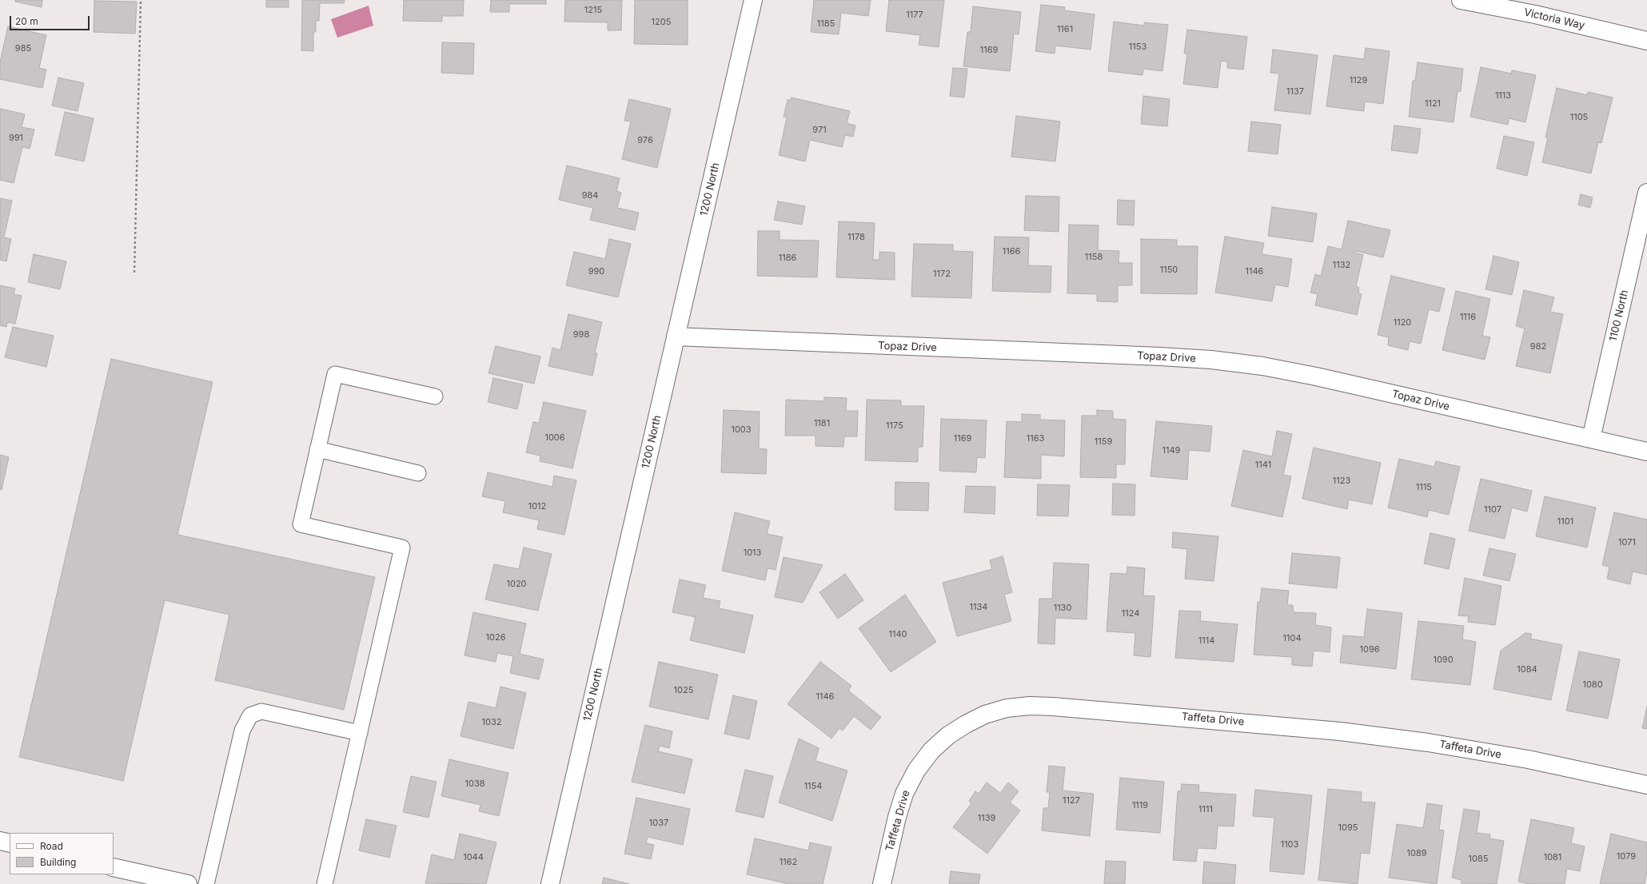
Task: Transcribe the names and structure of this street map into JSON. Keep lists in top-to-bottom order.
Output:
{
  "streets": {
    "street": [
      "Victoria Way",
      "1200 North",
      "1100 North",
      "Topaz Drive",
      "Taffeta Drive"
    ]
  },
  "crossings": [
    ["1200 North", "Topaz Drive"],
    ["1100 North", "Topaz Drive"]
  ],
  "house_numbers": [
    "1215",
    "1177",
    "1205",
    "1185",
    "1161",
    "1153",
    "985",
    "1169",
    "1129",
    "1137",
    "1113",
    "1121",
    "1105",
    "971",
    "991",
    "976",
    "984",
    "1178",
    "1166",
    "1158",
    "1186",
    "1132",
    "1150",
    "990",
    "1146",
    "1172",
    "1116",
    "1120",
    "998",
    "982",
    "1181",
    "1175",
    "1003",
    "1006",
    "1169",
    "1163",
    "1159",
    "1149",
    "1141",
    "1123",
    "1115",
    "1012",
    "1107",
    "1101",
    "1071",
    "1013",
    "1020",
    "1134",
    "1130",
    "1124",
    "1140",
    "1026",
    "1104",
    "1114",
    "1096",
    "1090",
    "1084",
    "1080",
    "1025",
    "1146",
    "1032",
    "1038",
    "1154",
    "1127",
    "1119",
    "1111",
    "1139",
    "1037",
    "1095",
    "1103",
    "1089",
    "1079",
    "1044",
    "1081",
    "1085",
    "1162"
  ],
  "legend": ["Road", "Building"],
  "scale_bar": "20 m"
}
